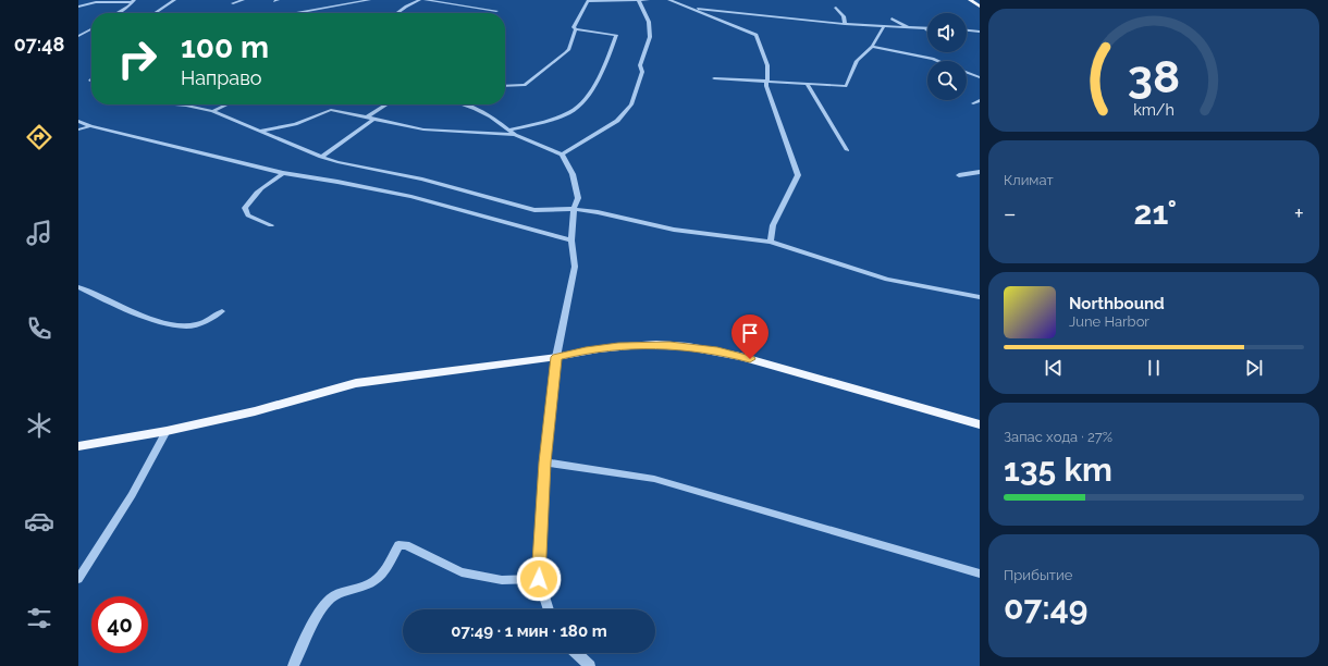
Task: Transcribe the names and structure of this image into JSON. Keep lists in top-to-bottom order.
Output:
{
  "page": {
    "tabs": "07:48",
    "turn": ["100 m", "Направо"],
    "tile": [
      "Климат",
      ["Запас хода · 27%", "135 km"],
      ["Прибытие", "07:49"]
    ],
    "heat": ["−", "21°", "+"],
    "song": ["Northbound", "June Harbor"],
    "limit": "40",
    "trip": "07:49 · 1 мин · 180 m",
    "gauge": ["38", "km/h"]
  }
}
